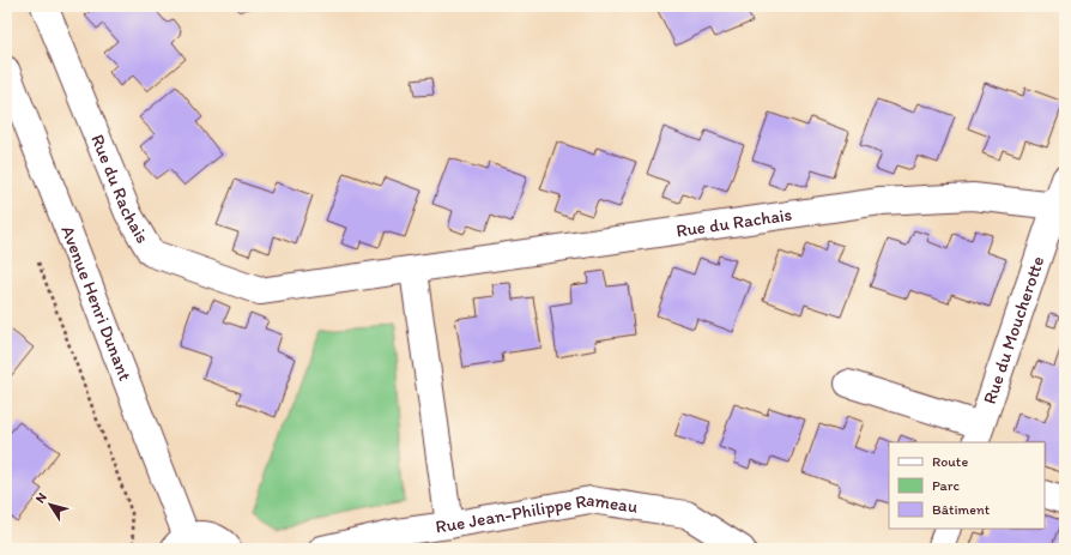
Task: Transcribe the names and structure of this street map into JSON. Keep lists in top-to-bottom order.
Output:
{
  "streets": {
    "street": [
      "Rue du Rachais",
      "Avenue Henri Dunant",
      "Rue du Moucherotte",
      "Rue Jean-Philippe Rameau"
    ]
  },
  "crossings": [
    ["Rue du Rachais", "Rue du Moucherotte"]
  ],
  "legend": ["Route", "Parc", "Bâtiment"],
  "north": "top left"
}
